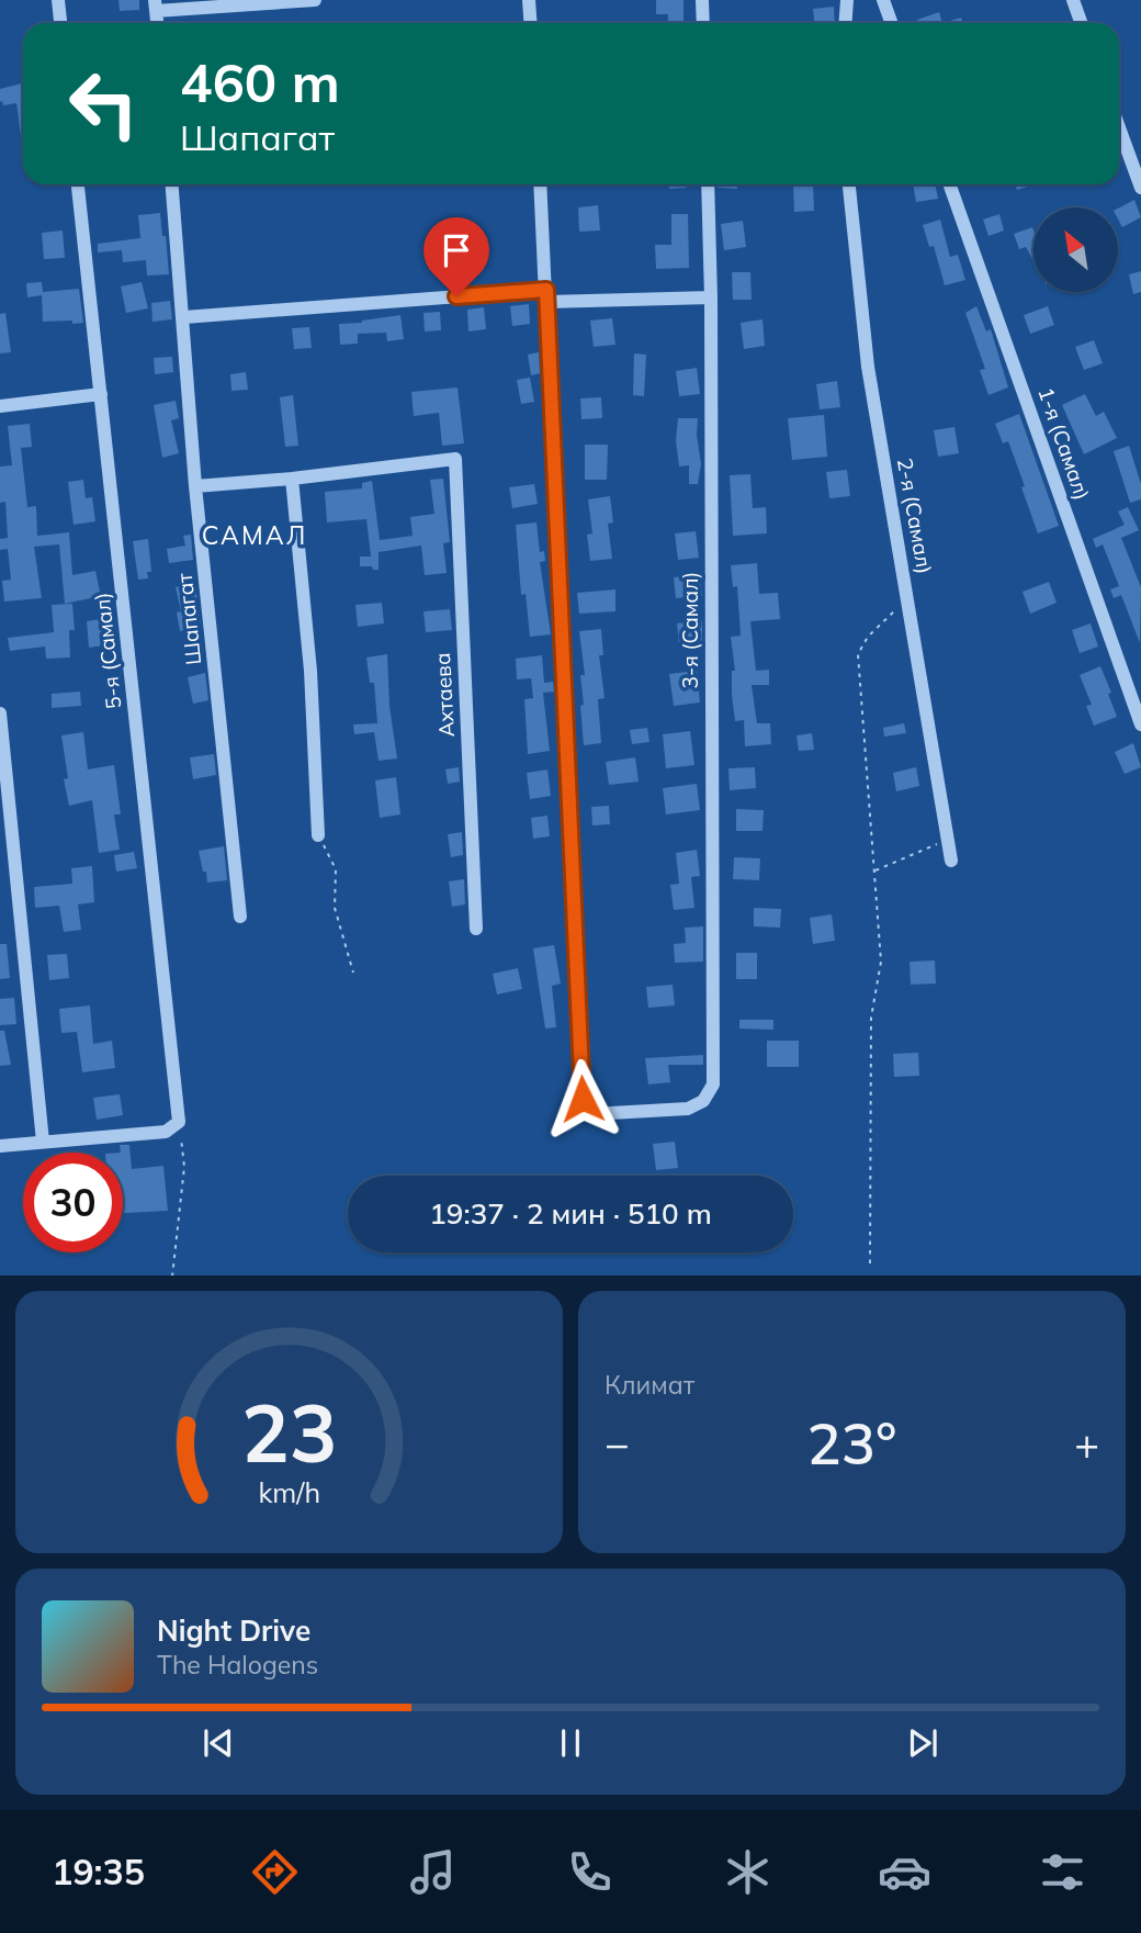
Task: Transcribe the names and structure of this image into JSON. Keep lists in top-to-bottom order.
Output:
{
  "streets": {
    "street": [
      "1-я (Самал)",
      "2-я (Самал)",
      "Шапагат",
      "3-я (Самал)",
      "5-я (Самал)",
      "Ахтаева"
    ]
  },
  "districts": ["САМАЛ"],
  "north": "top left",
  "page": {
    "turn": ["460 m", "Шапагат"],
    "limit": "30",
    "trip": "19:37 · 2 мин · 510 m",
    "tile": "Климат",
    "heat": ["−", "23°", "+"],
    "song": ["Night Drive", "The Halogens"],
    "tabs": "19:35",
    "gauge": ["23", "km/h"]
  }
}
